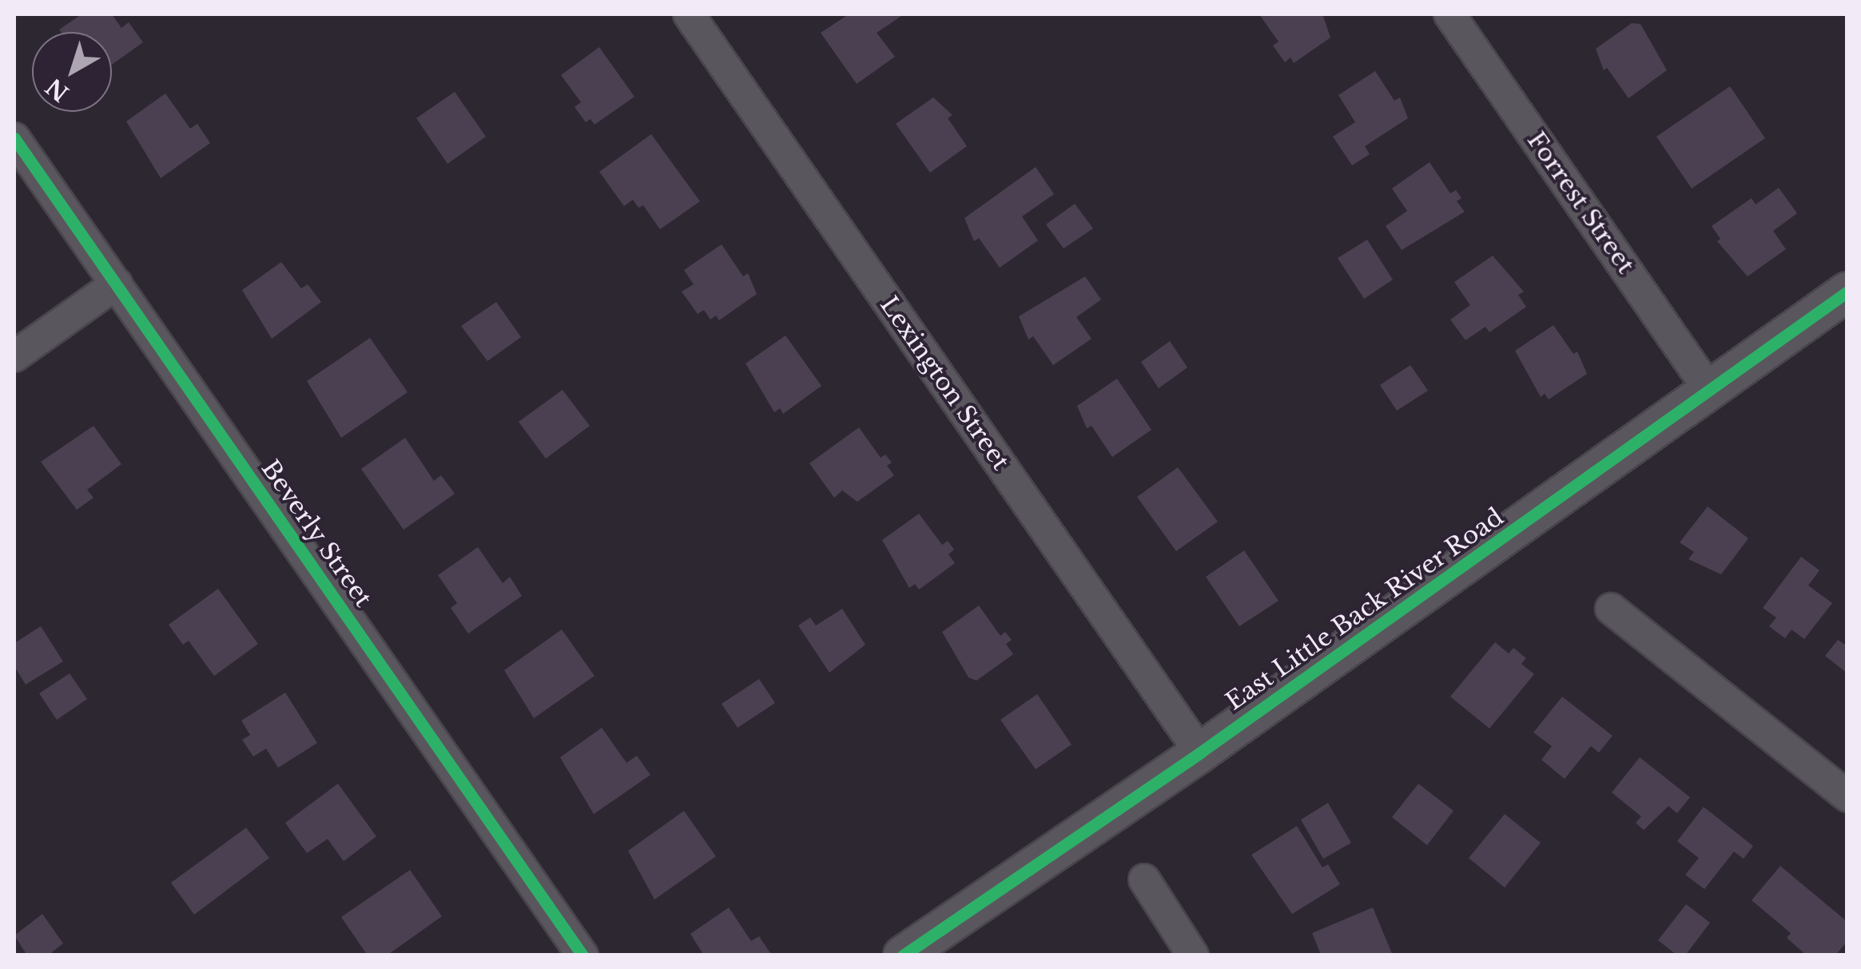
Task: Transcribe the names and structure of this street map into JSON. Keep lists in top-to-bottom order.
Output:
{
  "streets": {
    "street": [
      "Forrest Street",
      "Lexington Street",
      "Beverly Street",
      "East Little Back River Road"
    ]
  },
  "crossings": [
    ["Forrest Street", "East Little Back River Road"],
    ["Lexington Street", "East Little Back River Road"]
  ],
  "north": "bottom left"
}
